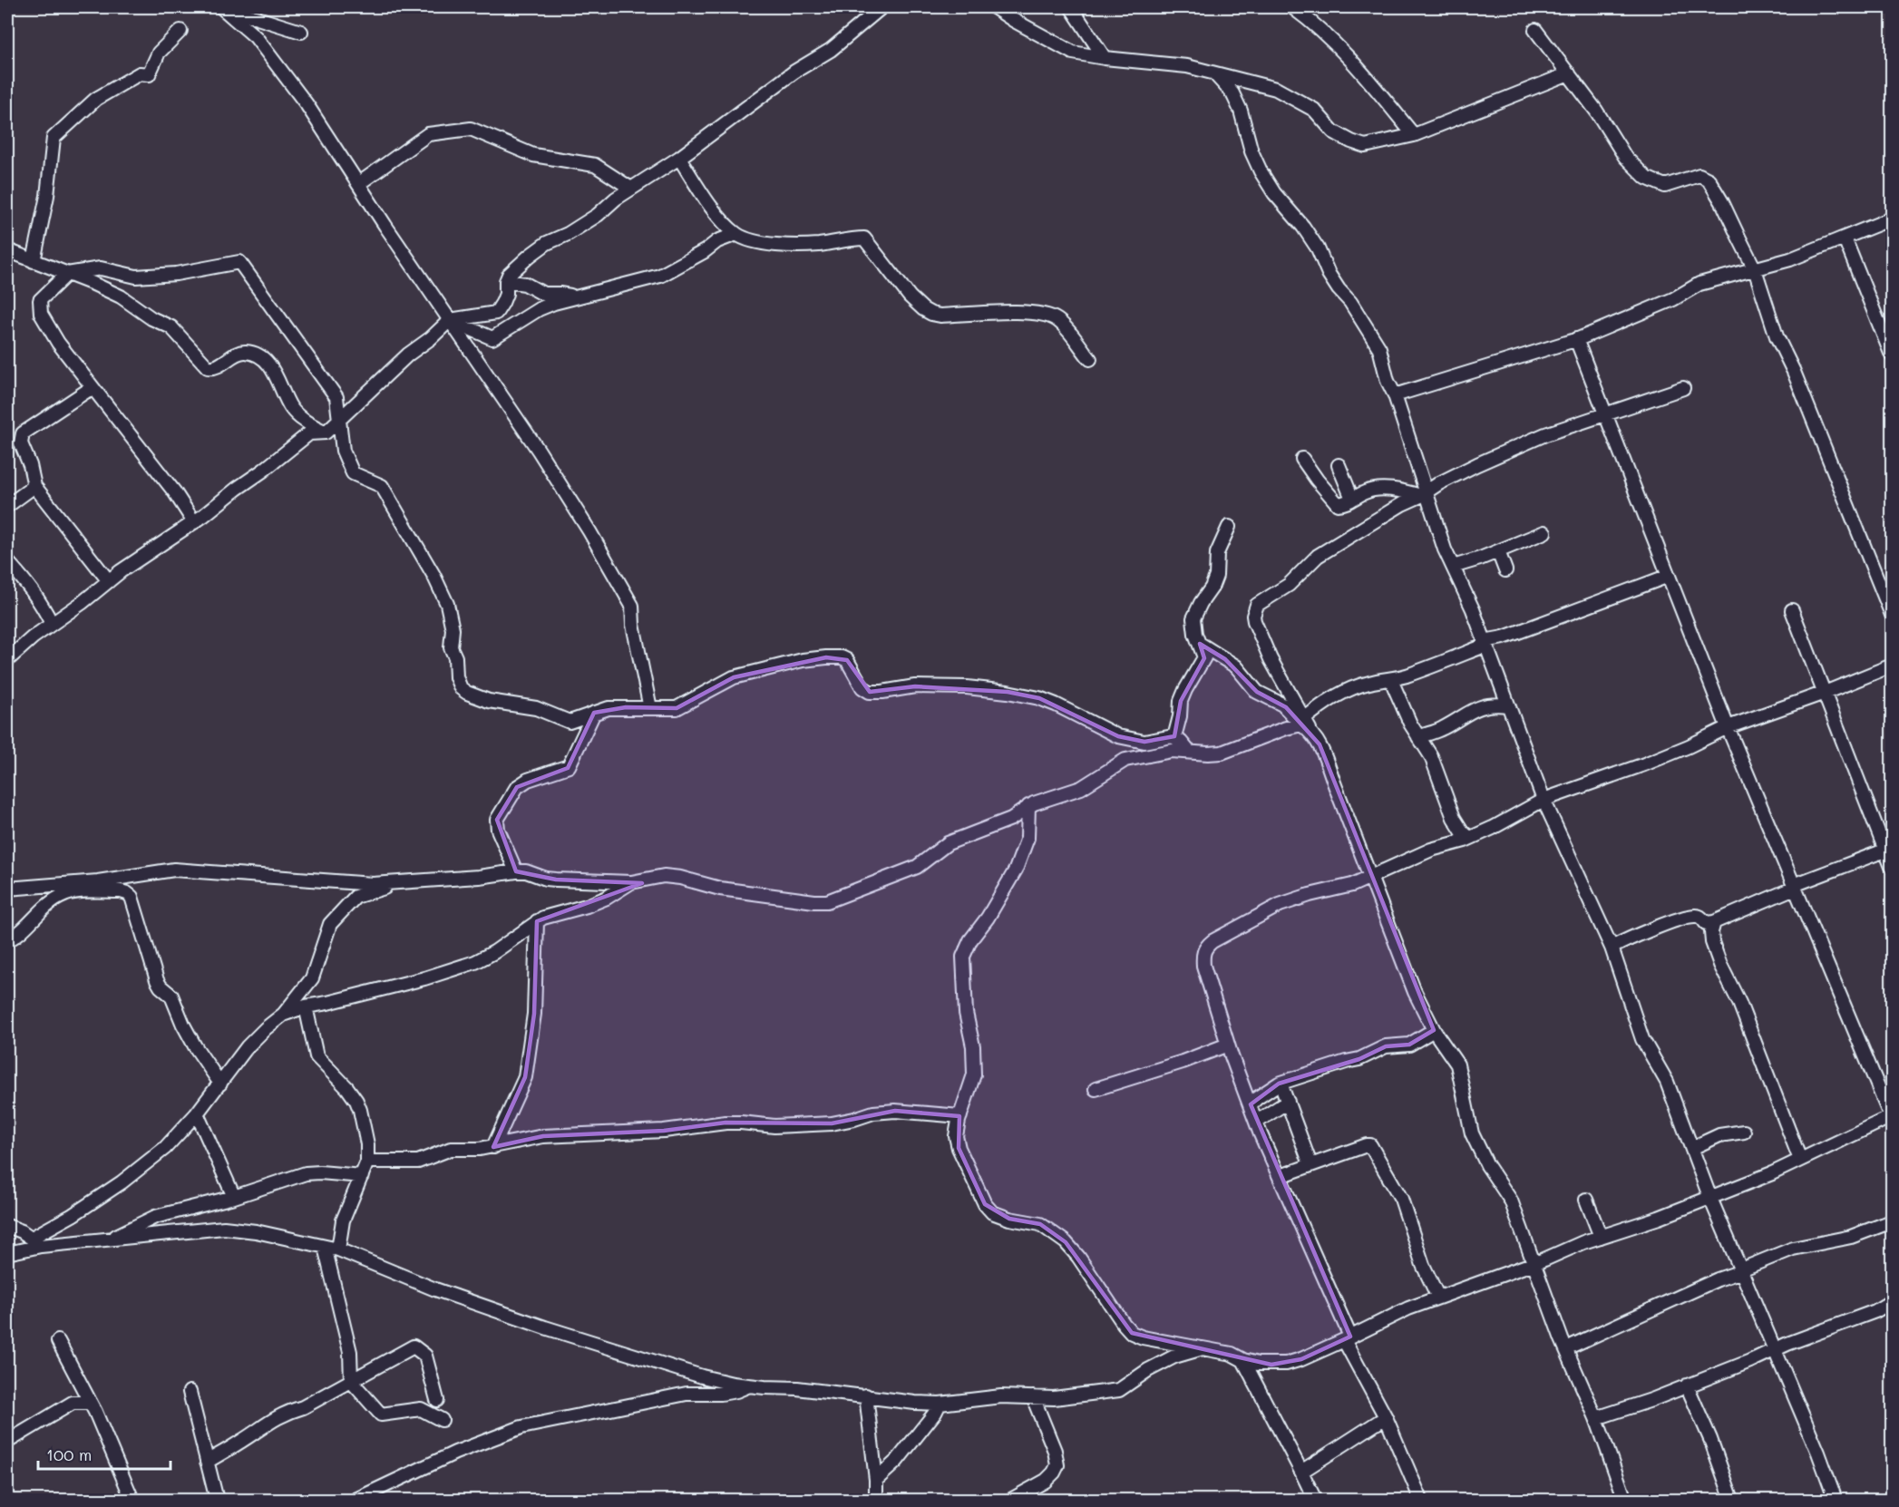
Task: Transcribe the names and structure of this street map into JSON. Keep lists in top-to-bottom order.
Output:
{
  "scale_bar": "100 m"
}
